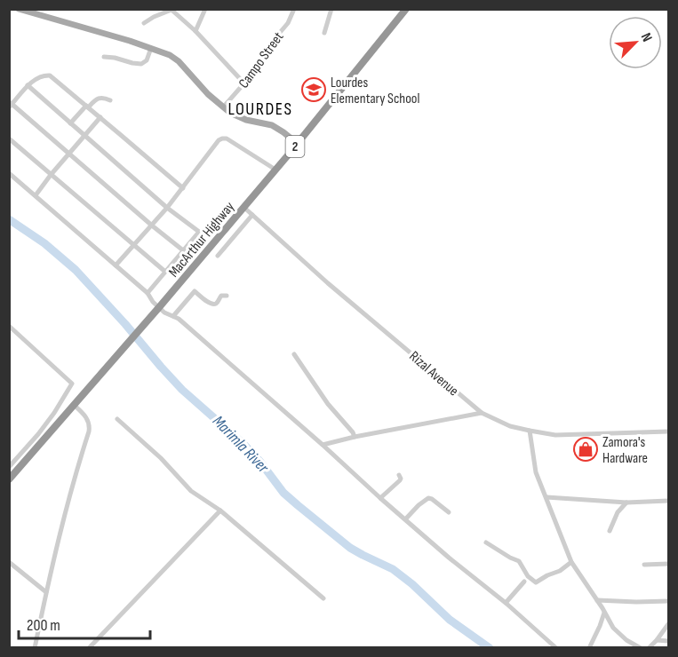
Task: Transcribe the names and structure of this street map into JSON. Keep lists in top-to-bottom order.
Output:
{
  "streets": {
    "highway": ["2", "MacArthur Highway"],
    "street": ["Campo Street", "Rizal Avenue"]
  },
  "crossings": [
    ["MacArthur Highway", "Rizal Avenue"]
  ],
  "districts": ["LOURDES"],
  "water": ["Marimla River"],
  "places": {
    "school or university": ["Lourdes Elementary School"],
    "shop": ["Zamora's Hardware"]
  },
  "scale_bar": "200 m",
  "north": "top right"
}
